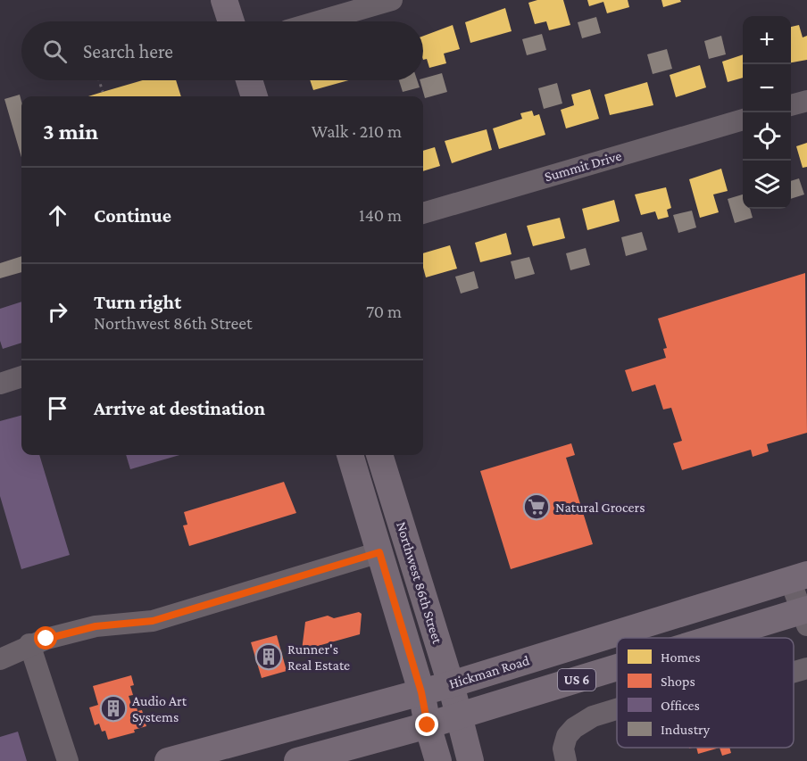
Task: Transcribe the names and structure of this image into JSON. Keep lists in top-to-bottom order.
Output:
{
  "streets": {
    "main road": ["Northwest 86th Street", "Hickman Road", "US 6"],
    "street": ["Summit Drive"]
  },
  "crossings": [
    ["Northwest 86th Street", "Hickman Road"],
    ["Northwest 86th Street", "US 6"]
  ],
  "places": {
    "supermarket": ["Natural Grocers"],
    "building": ["Runner's Real Estate", "Audio Art Systems"]
  },
  "legend": [
    "Homes",
    "Shops",
    "Offices",
    "Industry"
  ],
  "page": {
    "map_buttons": ["+", "−"],
    "search": "Search here",
    "heading": ["3 min", "Walk · 210 m"],
    "list": [
      ["Continue", "140 m"],
      ["Turn right", "Northwest 86th Street", "70 m"],
      "Arrive at destination"
    ]
  }
}
